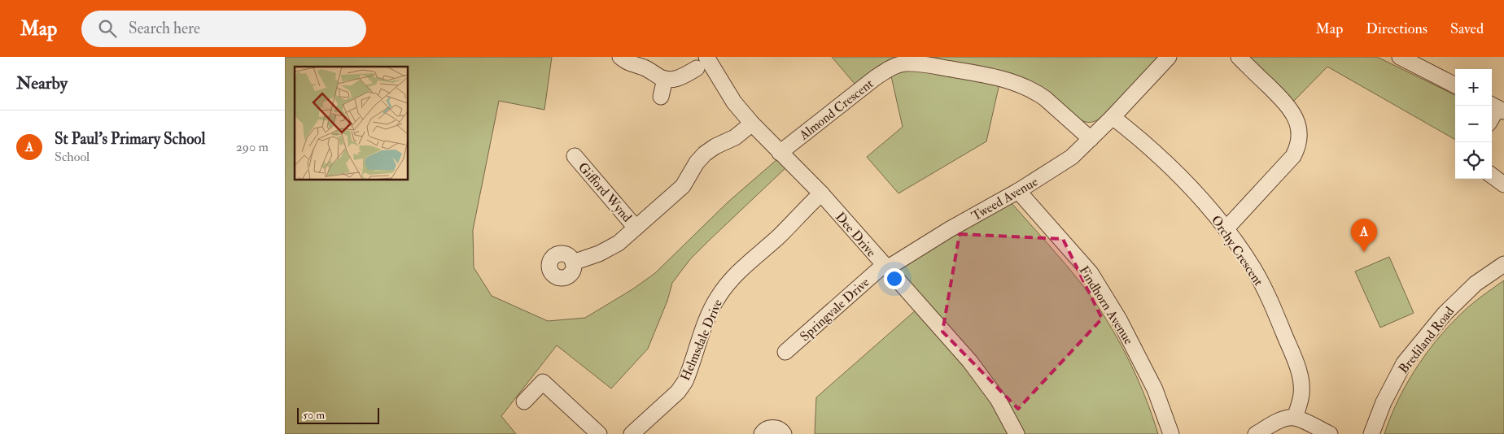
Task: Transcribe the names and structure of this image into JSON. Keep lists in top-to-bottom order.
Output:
{
  "streets": {
    "street": [
      "Almond Crescent",
      "Gifford Wynd",
      "Tweed Avenue",
      "Dee Drive",
      "Orchy Crescent",
      "Findhorn Avenue",
      "Springvale Drive",
      "Helmsdale Drive",
      "Brediland Road"
    ]
  },
  "crossings": [
    ["Almond Crescent", "Tweed Avenue"],
    ["Almond Crescent", "Dee Drive"],
    ["Gifford Wynd", "Dee Drive"],
    ["Tweed Avenue", "Dee Drive"],
    ["Tweed Avenue", "Orchy Crescent"],
    ["Tweed Avenue", "Findhorn Avenue"],
    ["Tweed Avenue", "Springvale Drive"],
    ["Dee Drive", "Springvale Drive"],
    ["Dee Drive", "Helmsdale Drive"]
  ],
  "scale_bar": "50 m",
  "page": {
    "header": "Map",
    "search": "Search here",
    "nav": ["Map", "Directions", "Saved"],
    "heading": "Nearby",
    "map_buttons": ["+", "−"],
    "list": [
      {
        "mark": "A",
        "name": "St Paul's Primary School",
        "note": "School",
        "value": "290 m"
      }
    ],
    "pins": "A",
    "scale": "50 m"
  }
}
